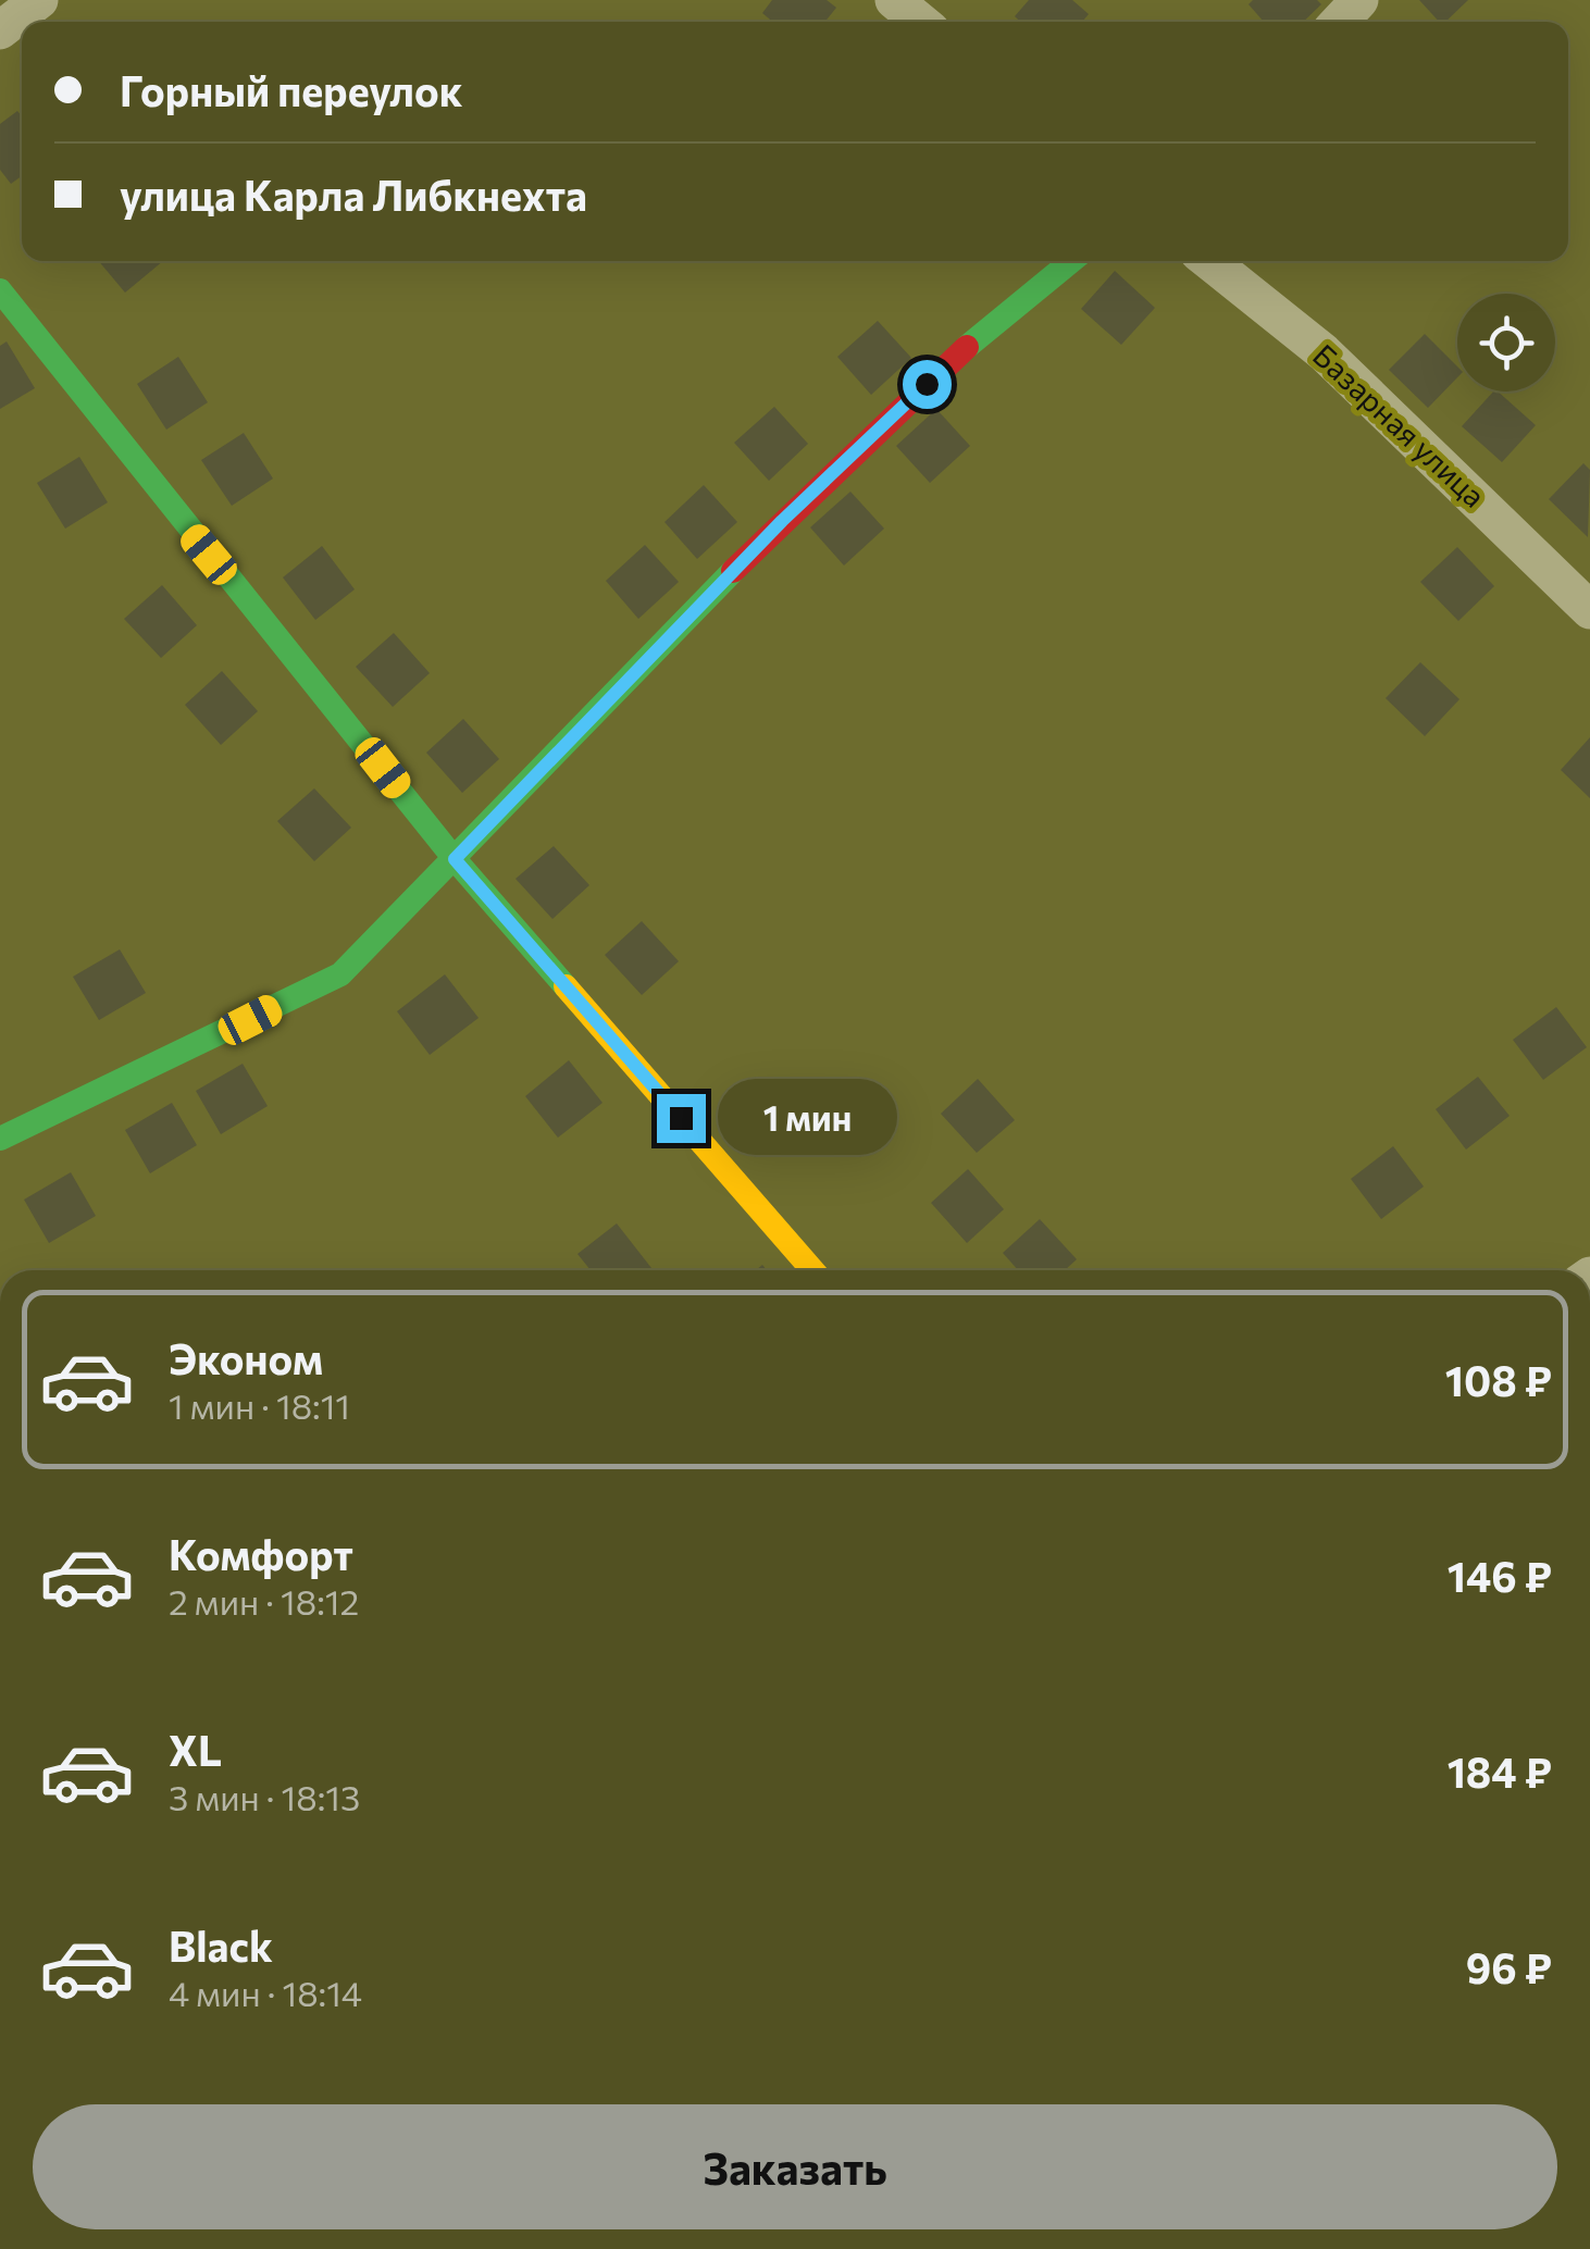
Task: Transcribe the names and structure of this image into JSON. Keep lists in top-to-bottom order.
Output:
{
  "streets": {
    "street": ["Базарная улица"]
  },
  "page": {
    "banner": ["Горный переулок", "улица Карла Либкнехта"],
    "bubble": "1 мин",
    "list": [
      {
        "name": "Эконом",
        "note": "1 мин · 18:11",
        "value": "108 ₽"
      },
      {
        "name": "Комфорт",
        "note": "2 мин · 18:12",
        "value": "146 ₽"
      },
      {
        "name": "XL",
        "note": "3 мин · 18:13",
        "value": "184 ₽"
      },
      {
        "name": "Black",
        "note": "4 мин · 18:14",
        "value": "96 ₽"
      }
    ],
    "buttons": "Заказать"
  }
}
